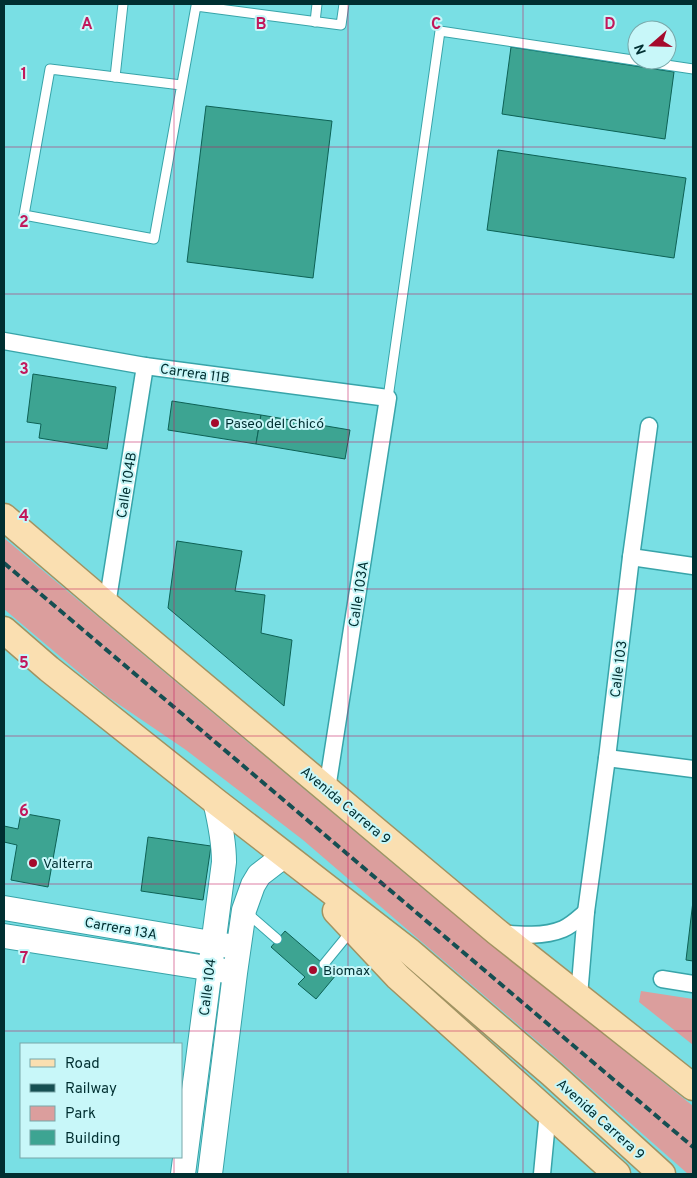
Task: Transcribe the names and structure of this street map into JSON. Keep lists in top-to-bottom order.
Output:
{
  "streets": {
    "main road": ["Avenida Carrera 9"],
    "street": [
      "Carrera 11B",
      "Calle 104B",
      "Calle 103A",
      "Calle 103",
      "Carrera 13A",
      "Calle 104"
    ]
  },
  "crossings": [
    ["Carrera 11B", "Calle 104B"],
    ["Carrera 11B", "Calle 103A"],
    ["Calle 104B", "Avenida Carrera 9"],
    ["Calle 103A", "Avenida Carrera 9"],
    ["Calle 103", "Avenida Carrera 9"],
    ["Avenida Carrera 9", "Calle 104"],
    ["Carrera 13A", "Calle 104"]
  ],
  "places": ["Paseo del Chicó", "Valterra", "Biomax"],
  "legend": [
    "Road",
    "Railway",
    "Park",
    "Building"
  ],
  "north": "left",
  "grid": {
    "columns": [
      "A",
      "B",
      "C",
      "D"
    ],
    "rows": [
      "1",
      "2",
      "3",
      "4",
      "5",
      "6",
      "7"
    ]
  }
}
